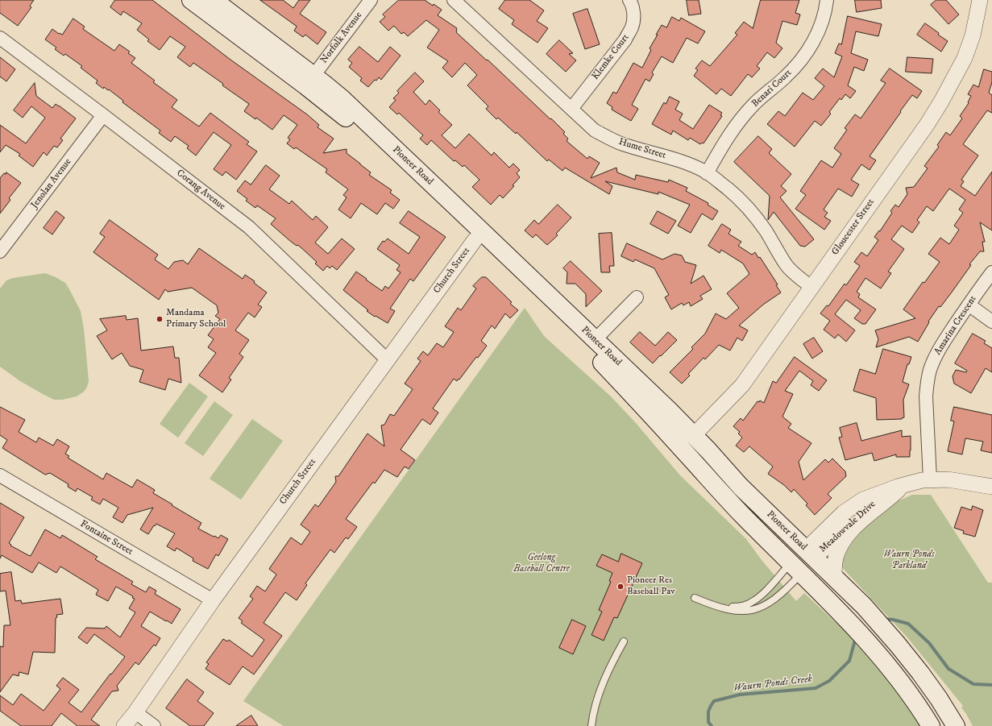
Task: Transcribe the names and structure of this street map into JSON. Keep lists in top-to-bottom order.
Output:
{
  "streets": {
    "main road": ["Pioneer Road"],
    "street": [
      "Norfolk Avenue",
      "Klemke Court",
      "Benari Court",
      "Hume Street",
      "Jenolan Avenue",
      "Corang Avenue",
      "Gloucester Street",
      "Church Street",
      "Amarina Crescent",
      "Meadowvale Drive",
      "Fontaine Street"
    ]
  },
  "crossings": [
    ["Norfolk Avenue", "Pioneer Road"],
    ["Klemke Court", "Hume Street"],
    ["Benari Court", "Hume Street"],
    ["Hume Street", "Gloucester Street"],
    ["Pioneer Road", "Gloucester Street"],
    ["Pioneer Road", "Church Street"],
    ["Pioneer Road", "Meadowvale Drive"],
    ["Jenolan Avenue", "Corang Avenue"],
    ["Corang Avenue", "Church Street"],
    ["Church Street", "Fontaine Street"],
    ["Amarina Crescent", "Meadowvale Drive"]
  ],
  "water": ["Waurn Ponds Creek"],
  "parks": ["Waurn Ponds Parkland", "Geelong Baseball Centre"],
  "places": ["Mandama Primary School", "Pioneer Res Baseball Pav"]
}
